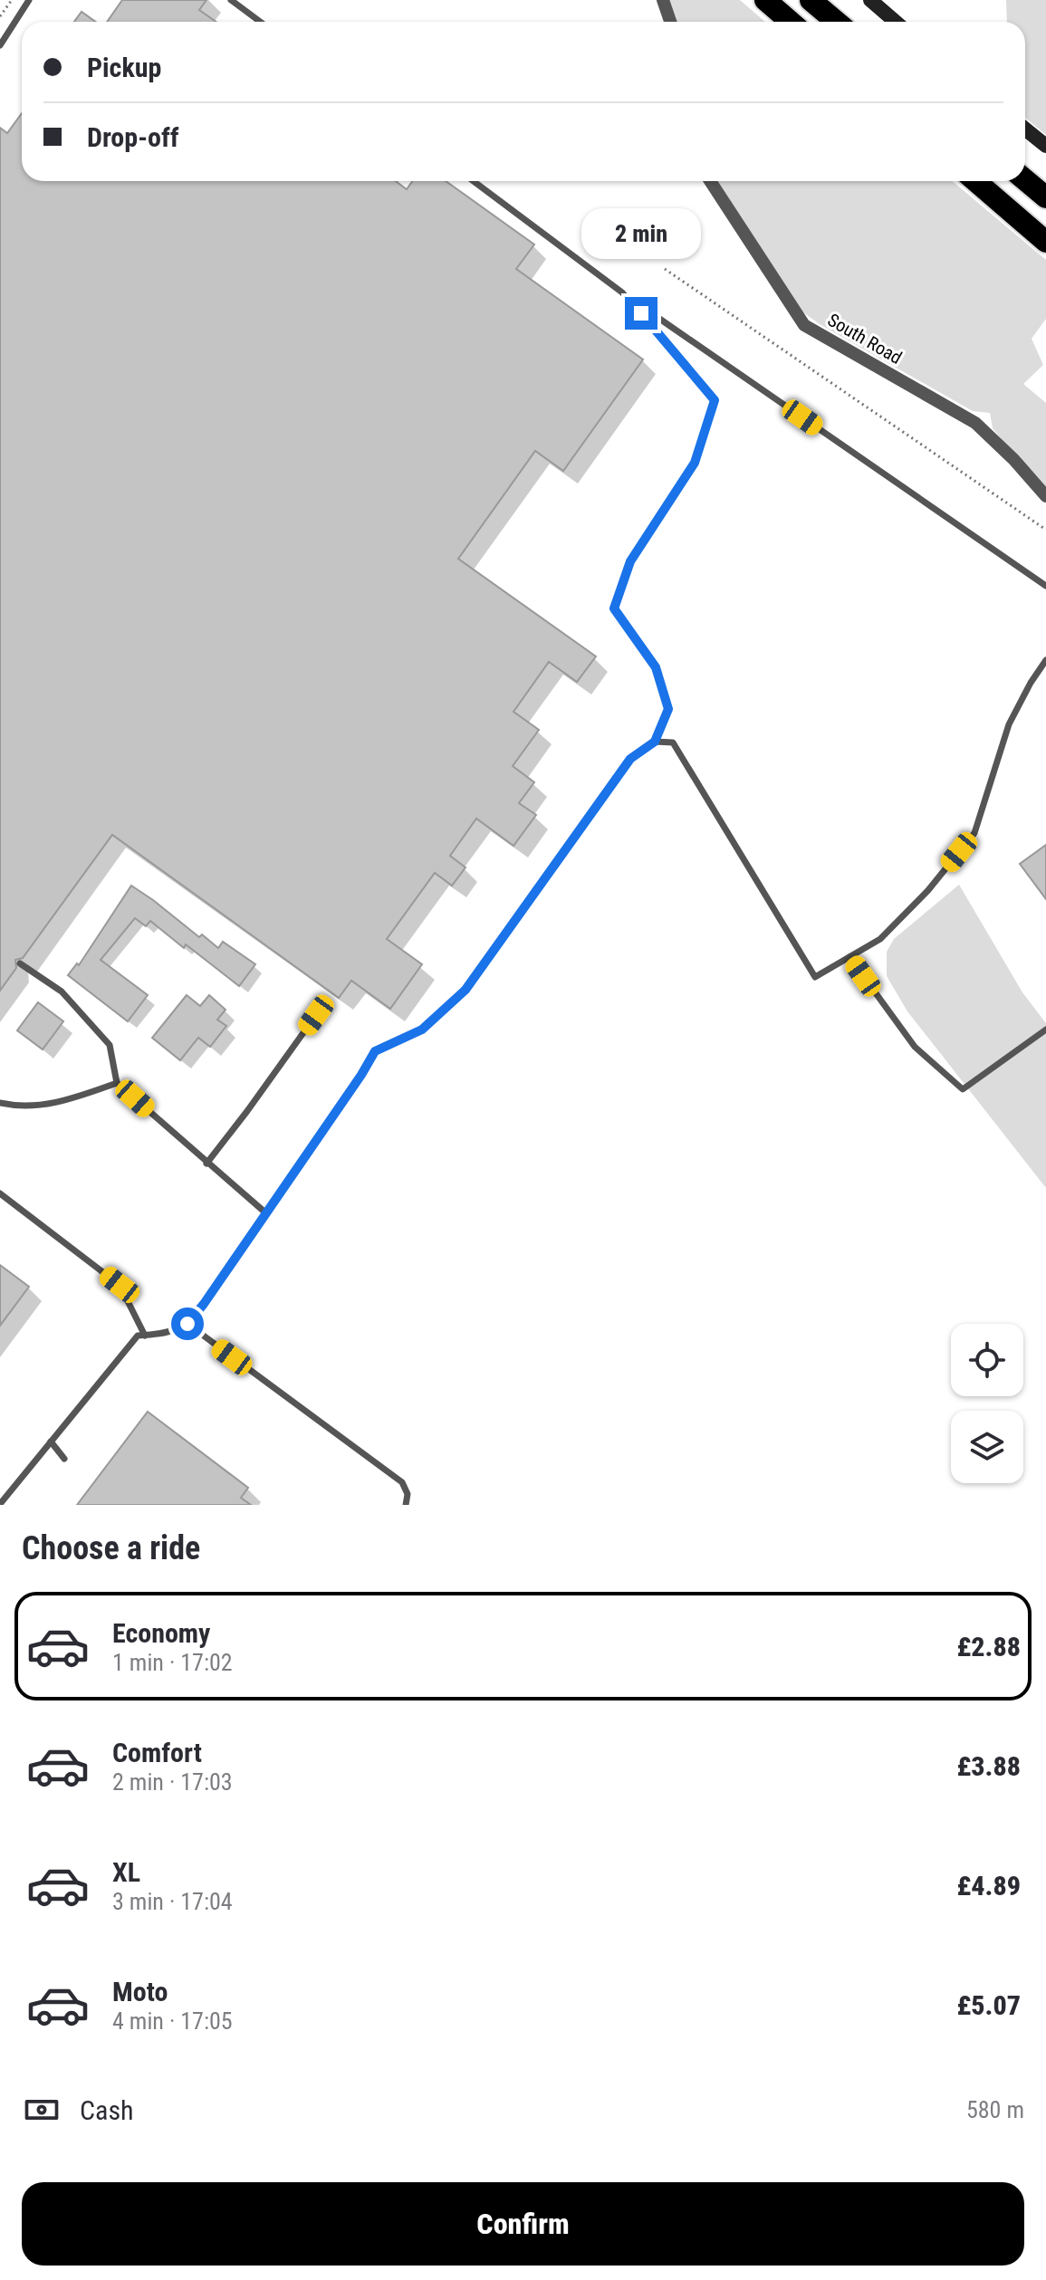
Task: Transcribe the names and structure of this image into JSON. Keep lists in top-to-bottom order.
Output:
{
  "streets": {
    "street": ["South Road"]
  },
  "page": {
    "banner": ["Pickup", "Drop-off"],
    "bubble": "2 min",
    "heading": "Choose a ride",
    "list": [
      {
        "name": "Economy",
        "note": "1 min · 17:02",
        "value": "£2.88"
      },
      {
        "name": "Comfort",
        "note": "2 min · 17:03",
        "value": "£3.88"
      },
      {
        "name": "XL",
        "note": "3 min · 17:04",
        "value": "£4.89"
      },
      {
        "name": "Moto",
        "note": "4 min · 17:05",
        "value": "£5.07"
      }
    ],
    "pay": ["Cash", "580 m"],
    "buttons": "Confirm"
  }
}
